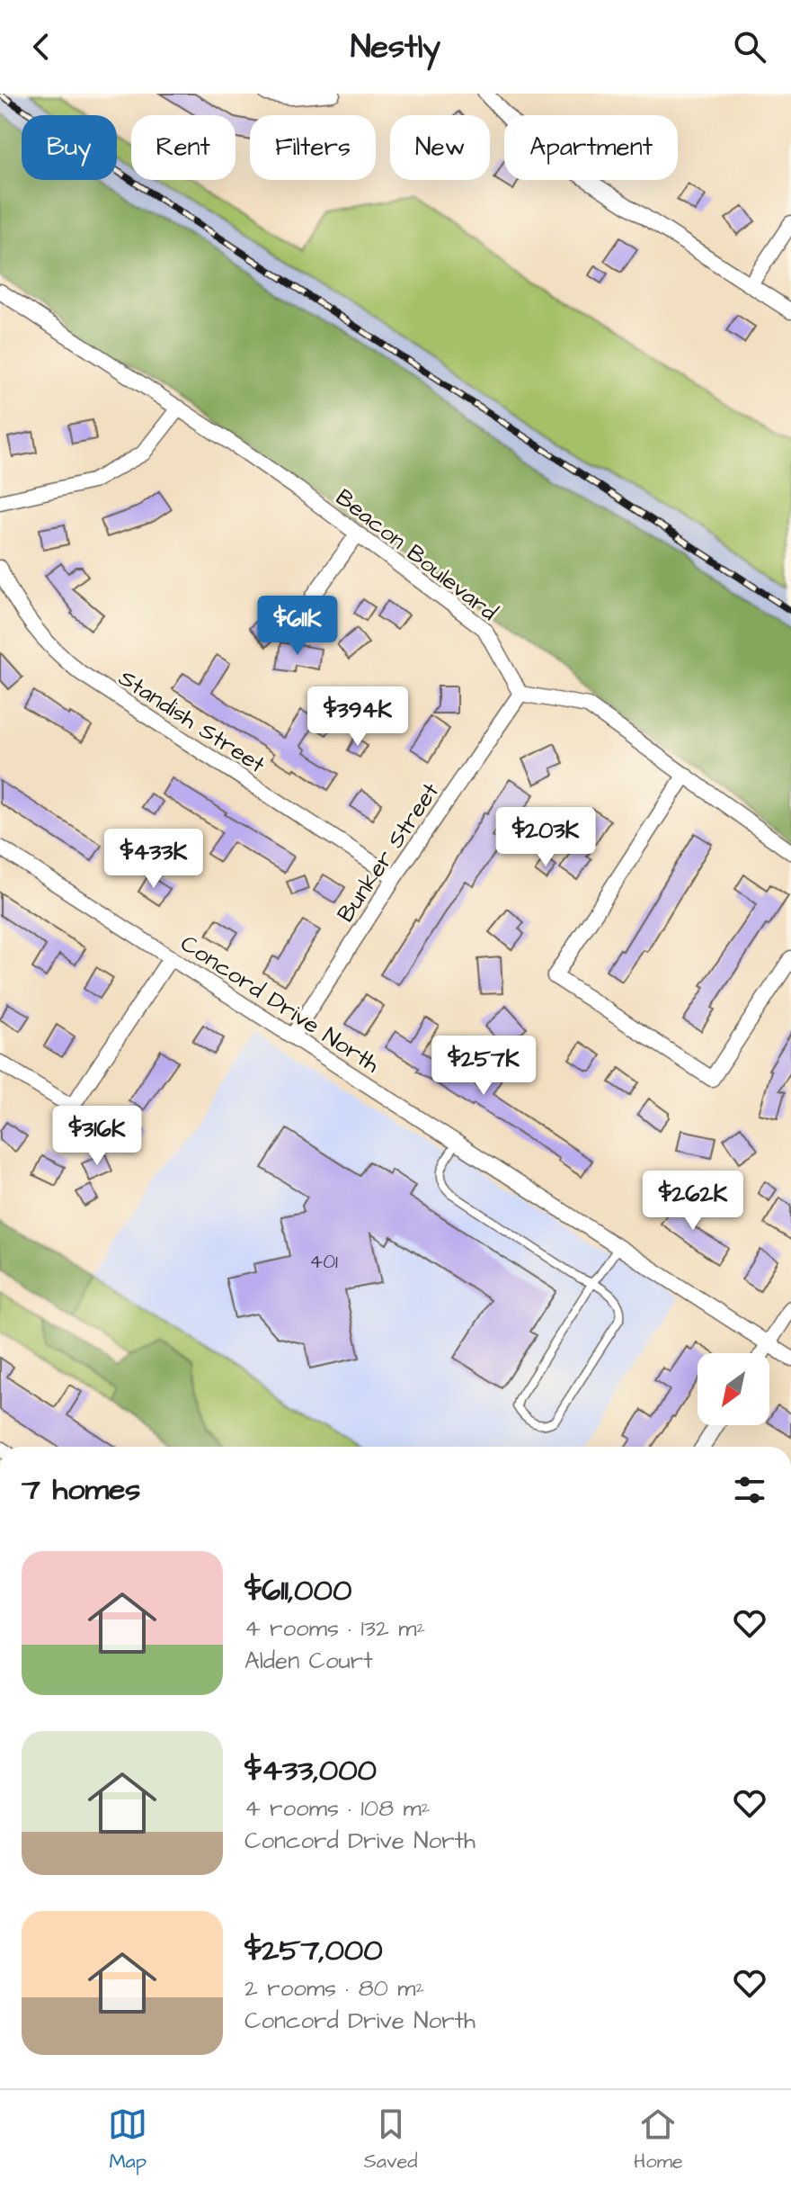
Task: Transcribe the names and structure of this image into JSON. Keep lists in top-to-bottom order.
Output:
{
  "streets": {
    "street": [
      "Beacon Boulevard",
      "Standish Street",
      "Bunker Street",
      "Concord Drive North"
    ]
  },
  "crossings": [
    ["Beacon Boulevard", "Bunker Street"],
    ["Standish Street", "Bunker Street"],
    ["Bunker Street", "Concord Drive North"]
  ],
  "house_numbers": ["401"],
  "north": "bottom left",
  "page": {
    "header": "Nestly",
    "chip": [
      "Buy",
      "Rent",
      "Filters",
      "New",
      "Apartment"
    ],
    "price": [
      "$611K",
      "$394K",
      "$203K",
      "$433K",
      "$257K",
      "$316K",
      "$262K"
    ],
    "heading": "7 homes",
    "list": [
      {
        "name": "$611,000",
        "note": "4 rooms · 132 m² · Alden Court"
      },
      {
        "name": "$433,000",
        "note": "4 rooms · 108 m² · Concord Drive North"
      },
      {
        "name": "$257,000",
        "note": "2 rooms · 80 m² · Concord Drive North"
      }
    ],
    "tabs": ["Map", "Saved", "Home"]
  }
}
